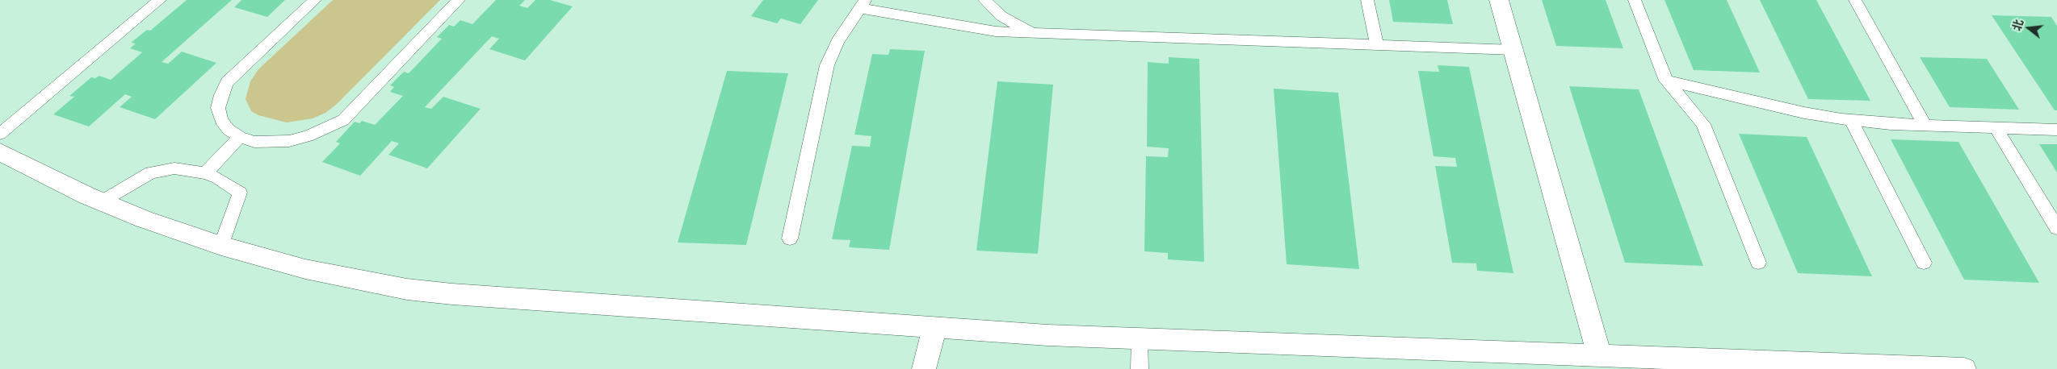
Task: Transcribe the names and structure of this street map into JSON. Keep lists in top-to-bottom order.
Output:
{
  "north": "left"
}
